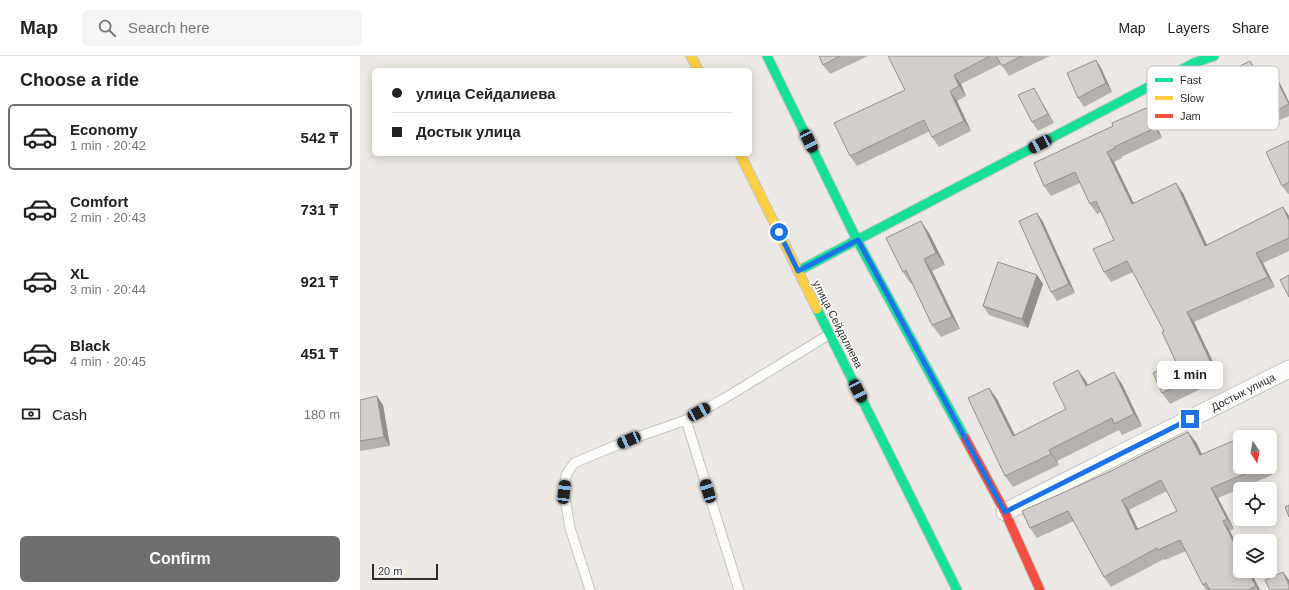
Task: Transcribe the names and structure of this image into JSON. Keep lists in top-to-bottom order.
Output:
{
  "streets": {
    "street": ["улица Сейдалиева", "Достык улица"]
  },
  "legend": ["Fast", "Slow", "Jam"],
  "scale_bar": "20 m",
  "north": "bottom",
  "page": {
    "header": "Map",
    "search": "Search here",
    "nav": ["Map", "Layers", "Share"],
    "heading": "Choose a ride",
    "banner": ["улица Сейдалиева", "Достык улица"],
    "list": [
      {
        "name": "Economy",
        "note": "1 min · 20:42",
        "value": "542 ₸"
      },
      {
        "name": "Comfort",
        "note": "2 min · 20:43",
        "value": "731 ₸"
      },
      {
        "name": "XL",
        "note": "3 min · 20:44",
        "value": "921 ₸"
      },
      {
        "name": "Black",
        "note": "4 min · 20:45",
        "value": "451 ₸"
      }
    ],
    "bubble": "1 min",
    "pay": ["Cash", "180 m"],
    "buttons": "Confirm",
    "scale": "20 m"
  }
}
